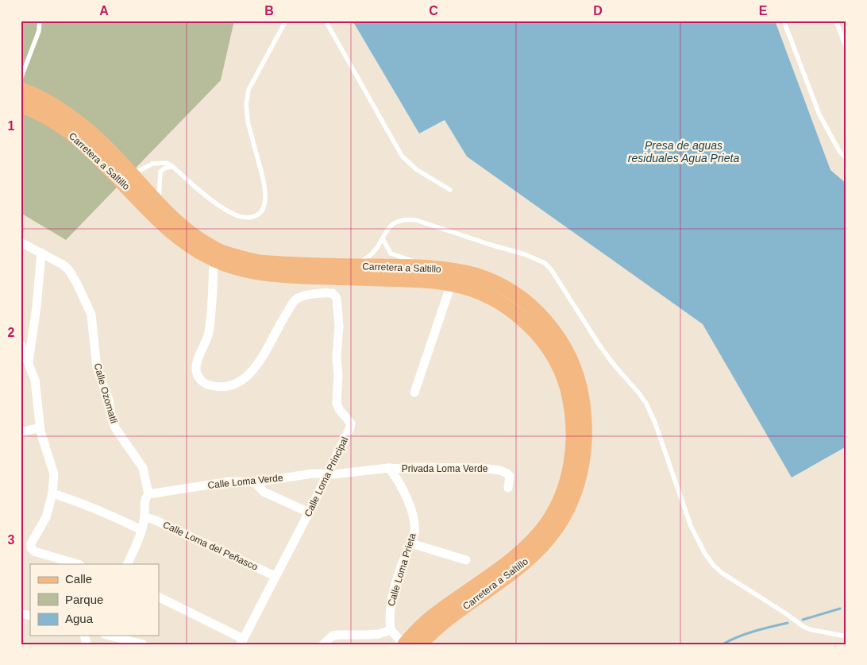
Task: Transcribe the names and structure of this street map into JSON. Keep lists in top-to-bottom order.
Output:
{
  "streets": {
    "main road": ["Carretera a Saltillo"],
    "street": [
      "Calle Ozomatli",
      "Privada Loma Verde",
      "Calle Loma Principal",
      "Calle Loma Verde",
      "Calle Loma del Peñasco",
      "Calle Loma Prieta"
    ]
  },
  "crossings": [
    ["Carretera a Saltillo", "Calle Loma Principal"],
    ["Calle Ozomatli", "Calle Loma Verde"],
    ["Calle Ozomatli", "Calle Loma del Peñasco"],
    ["Privada Loma Verde", "Calle Loma Verde"],
    ["Privada Loma Verde", "Calle Loma Prieta"],
    ["Calle Loma Principal", "Calle Loma Verde"],
    ["Calle Loma Principal", "Calle Loma del Peñasco"],
    ["Calle Loma Verde", "Calle Loma Prieta"]
  ],
  "water": ["Presa de aguas residuales Agua Prieta"],
  "legend": ["Calle", "Parque", "Agua"],
  "grid": {
    "columns": [
      "A",
      "B",
      "C",
      "D",
      "E"
    ],
    "rows": ["1", "2", "3"]
  }
}
